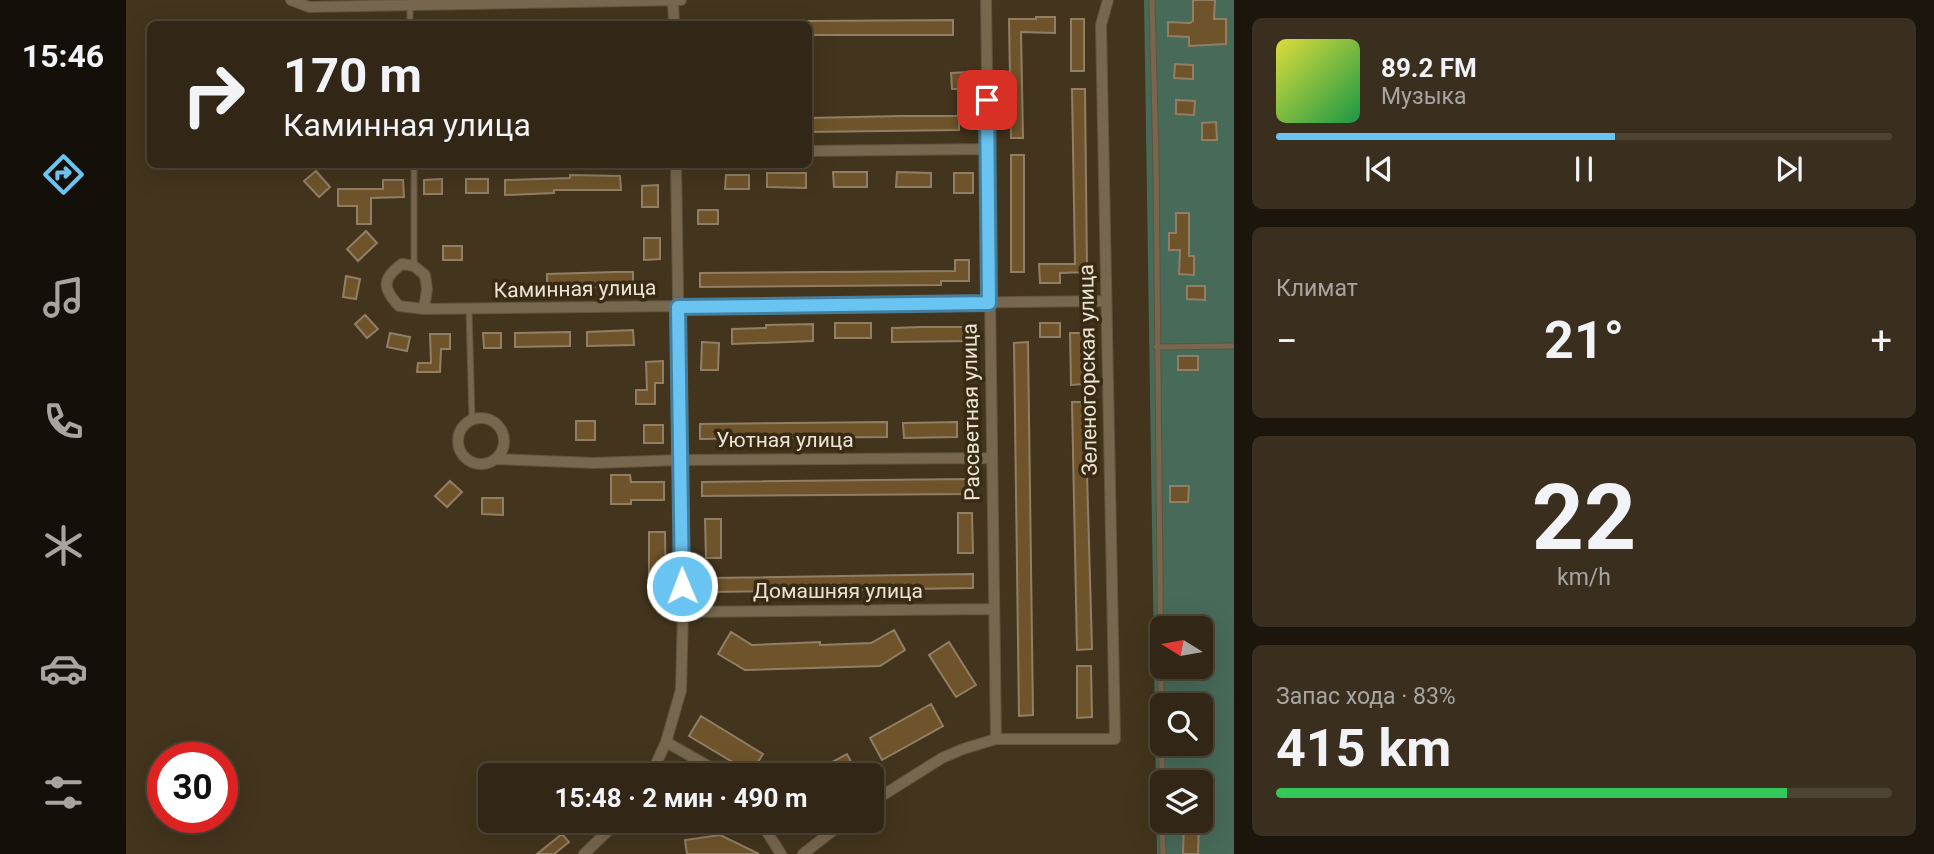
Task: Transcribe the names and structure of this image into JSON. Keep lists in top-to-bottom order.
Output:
{
  "streets": {
    "street": [
      "Каминная улица",
      "Зеленогорская улица",
      "Рассветная улица",
      "Уютная улица",
      "Домашняя улица"
    ]
  },
  "crossings": [
    ["Каминная улица", "Зеленогорская улица"],
    ["Каминная улица", "Рассветная улица"],
    ["Зеленогорская улица", "Рассветная улица"],
    ["Рассветная улица", "Уютная улица"],
    ["Рассветная улица", "Домашняя улица"]
  ],
  "north": "left",
  "page": {
    "tabs": "15:46",
    "turn": ["170 m", "Каминная улица"],
    "song": ["89.2 FM", "Музыка"],
    "tile": [
      "Климат",
      ["22", "km/h"],
      ["Запас хода · 83%", "415 km"]
    ],
    "heat": ["−", "21°", "+"],
    "limit": "30",
    "trip": "15:48 · 2 мин · 490 m"
  }
}
